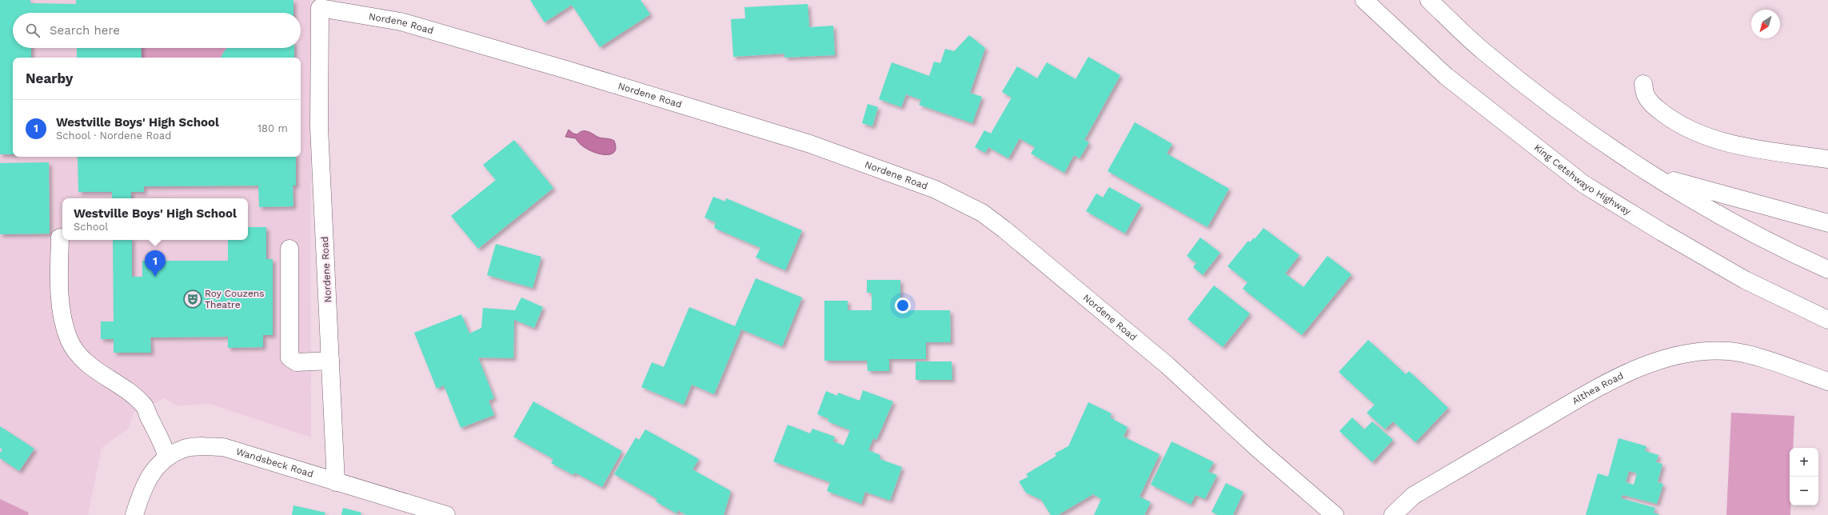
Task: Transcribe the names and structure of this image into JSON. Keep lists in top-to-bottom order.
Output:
{
  "streets": {
    "main road": [
      "Nordene Road",
      "King Cetshwayo Highway",
      "Althea Road",
      "Wandsbeck Road"
    ]
  },
  "crossings": [
    ["Nordene Road", "Wandsbeck Road"]
  ],
  "places": {
    "theatre": ["Roy Couzens Theatre"]
  },
  "north": "bottom left",
  "page": {
    "search": "Search here",
    "heading": "Nearby",
    "list": [
      {
        "mark": "1",
        "name": "Westville Boys' High School",
        "note": "School · Nordene Road",
        "value": "180 m"
      }
    ],
    "popup": ["Westville Boys' High School", "School"],
    "pins": "1",
    "map_buttons": ["+", "−"]
  }
}
